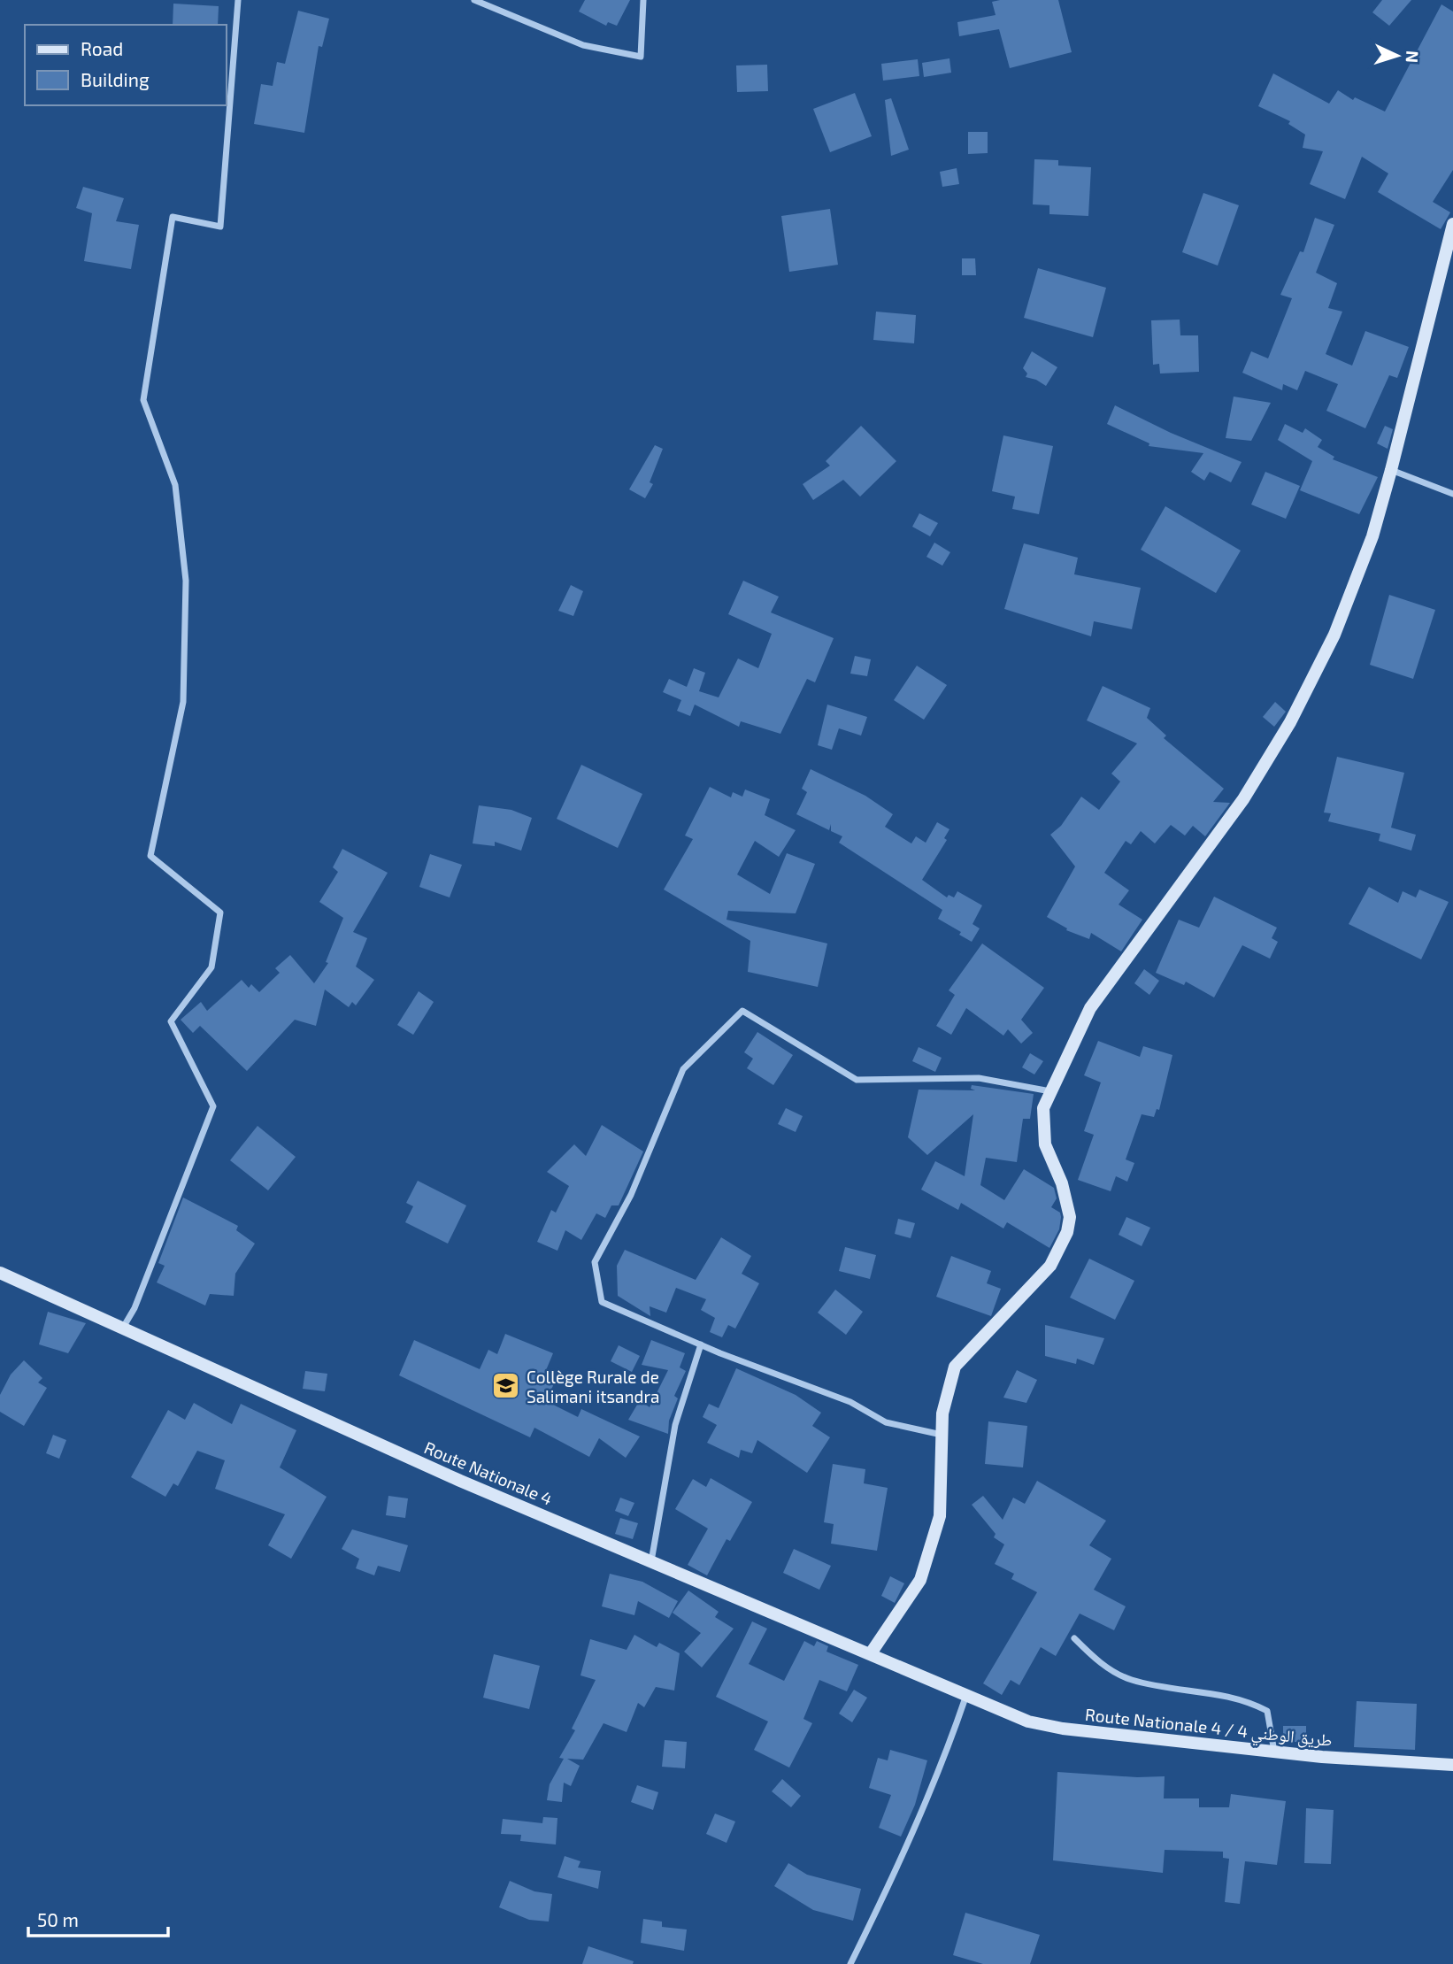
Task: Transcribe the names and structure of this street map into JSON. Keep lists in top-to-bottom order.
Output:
{
  "streets": {
    "main road": ["Route Nationale 4", "Route Nationale 4 / طريق الوطني 4"]
  },
  "crossings": [
    ["Route Nationale 4", "Route Nationale 4 / طريق الوطني 4"]
  ],
  "places": {
    "school or university": ["Collège Rurale de Salimani itsandra"]
  },
  "legend": ["Road", "Building"],
  "scale_bar": "50 m",
  "north": "right"
}
